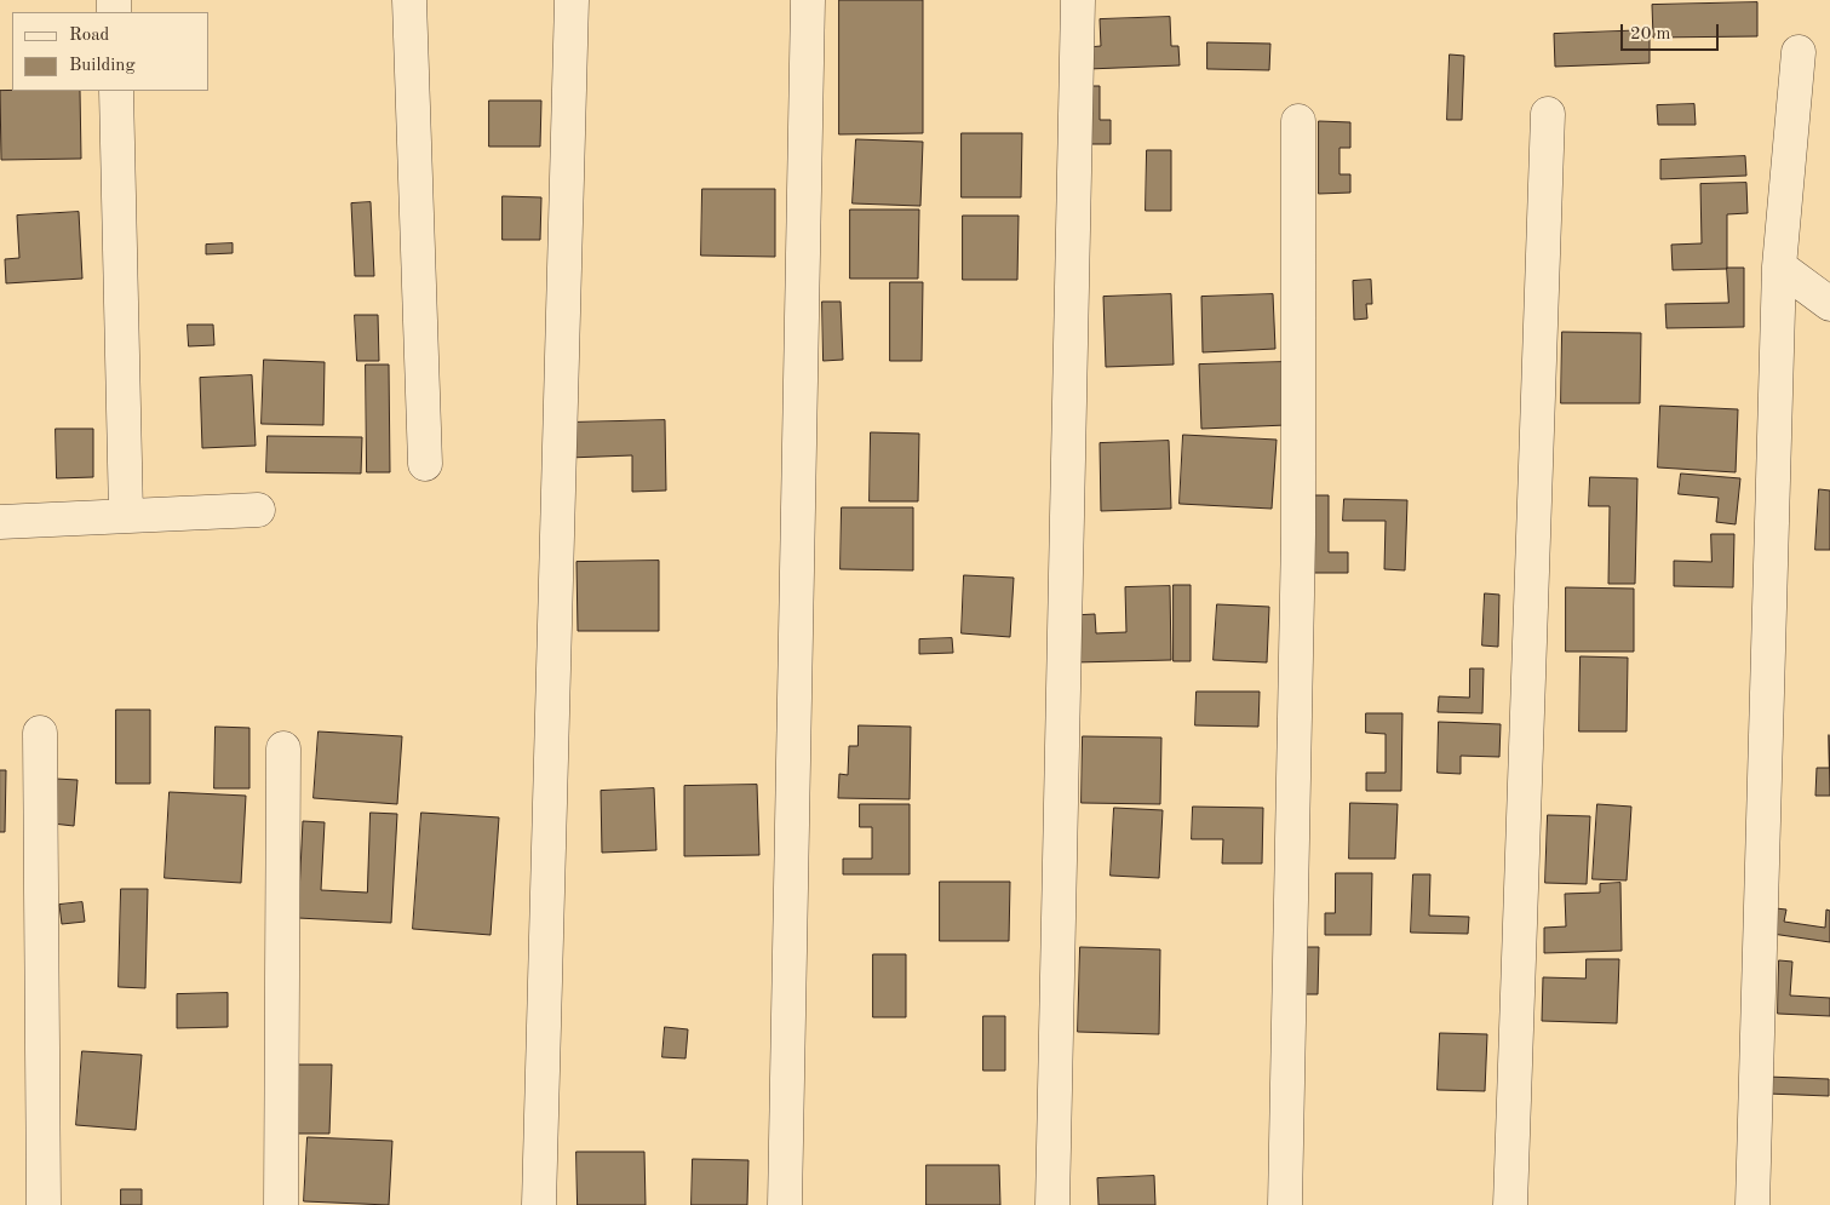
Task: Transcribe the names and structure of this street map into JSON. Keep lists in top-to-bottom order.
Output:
{
  "legend": ["Road", "Building"],
  "scale_bar": "20 m"
}
